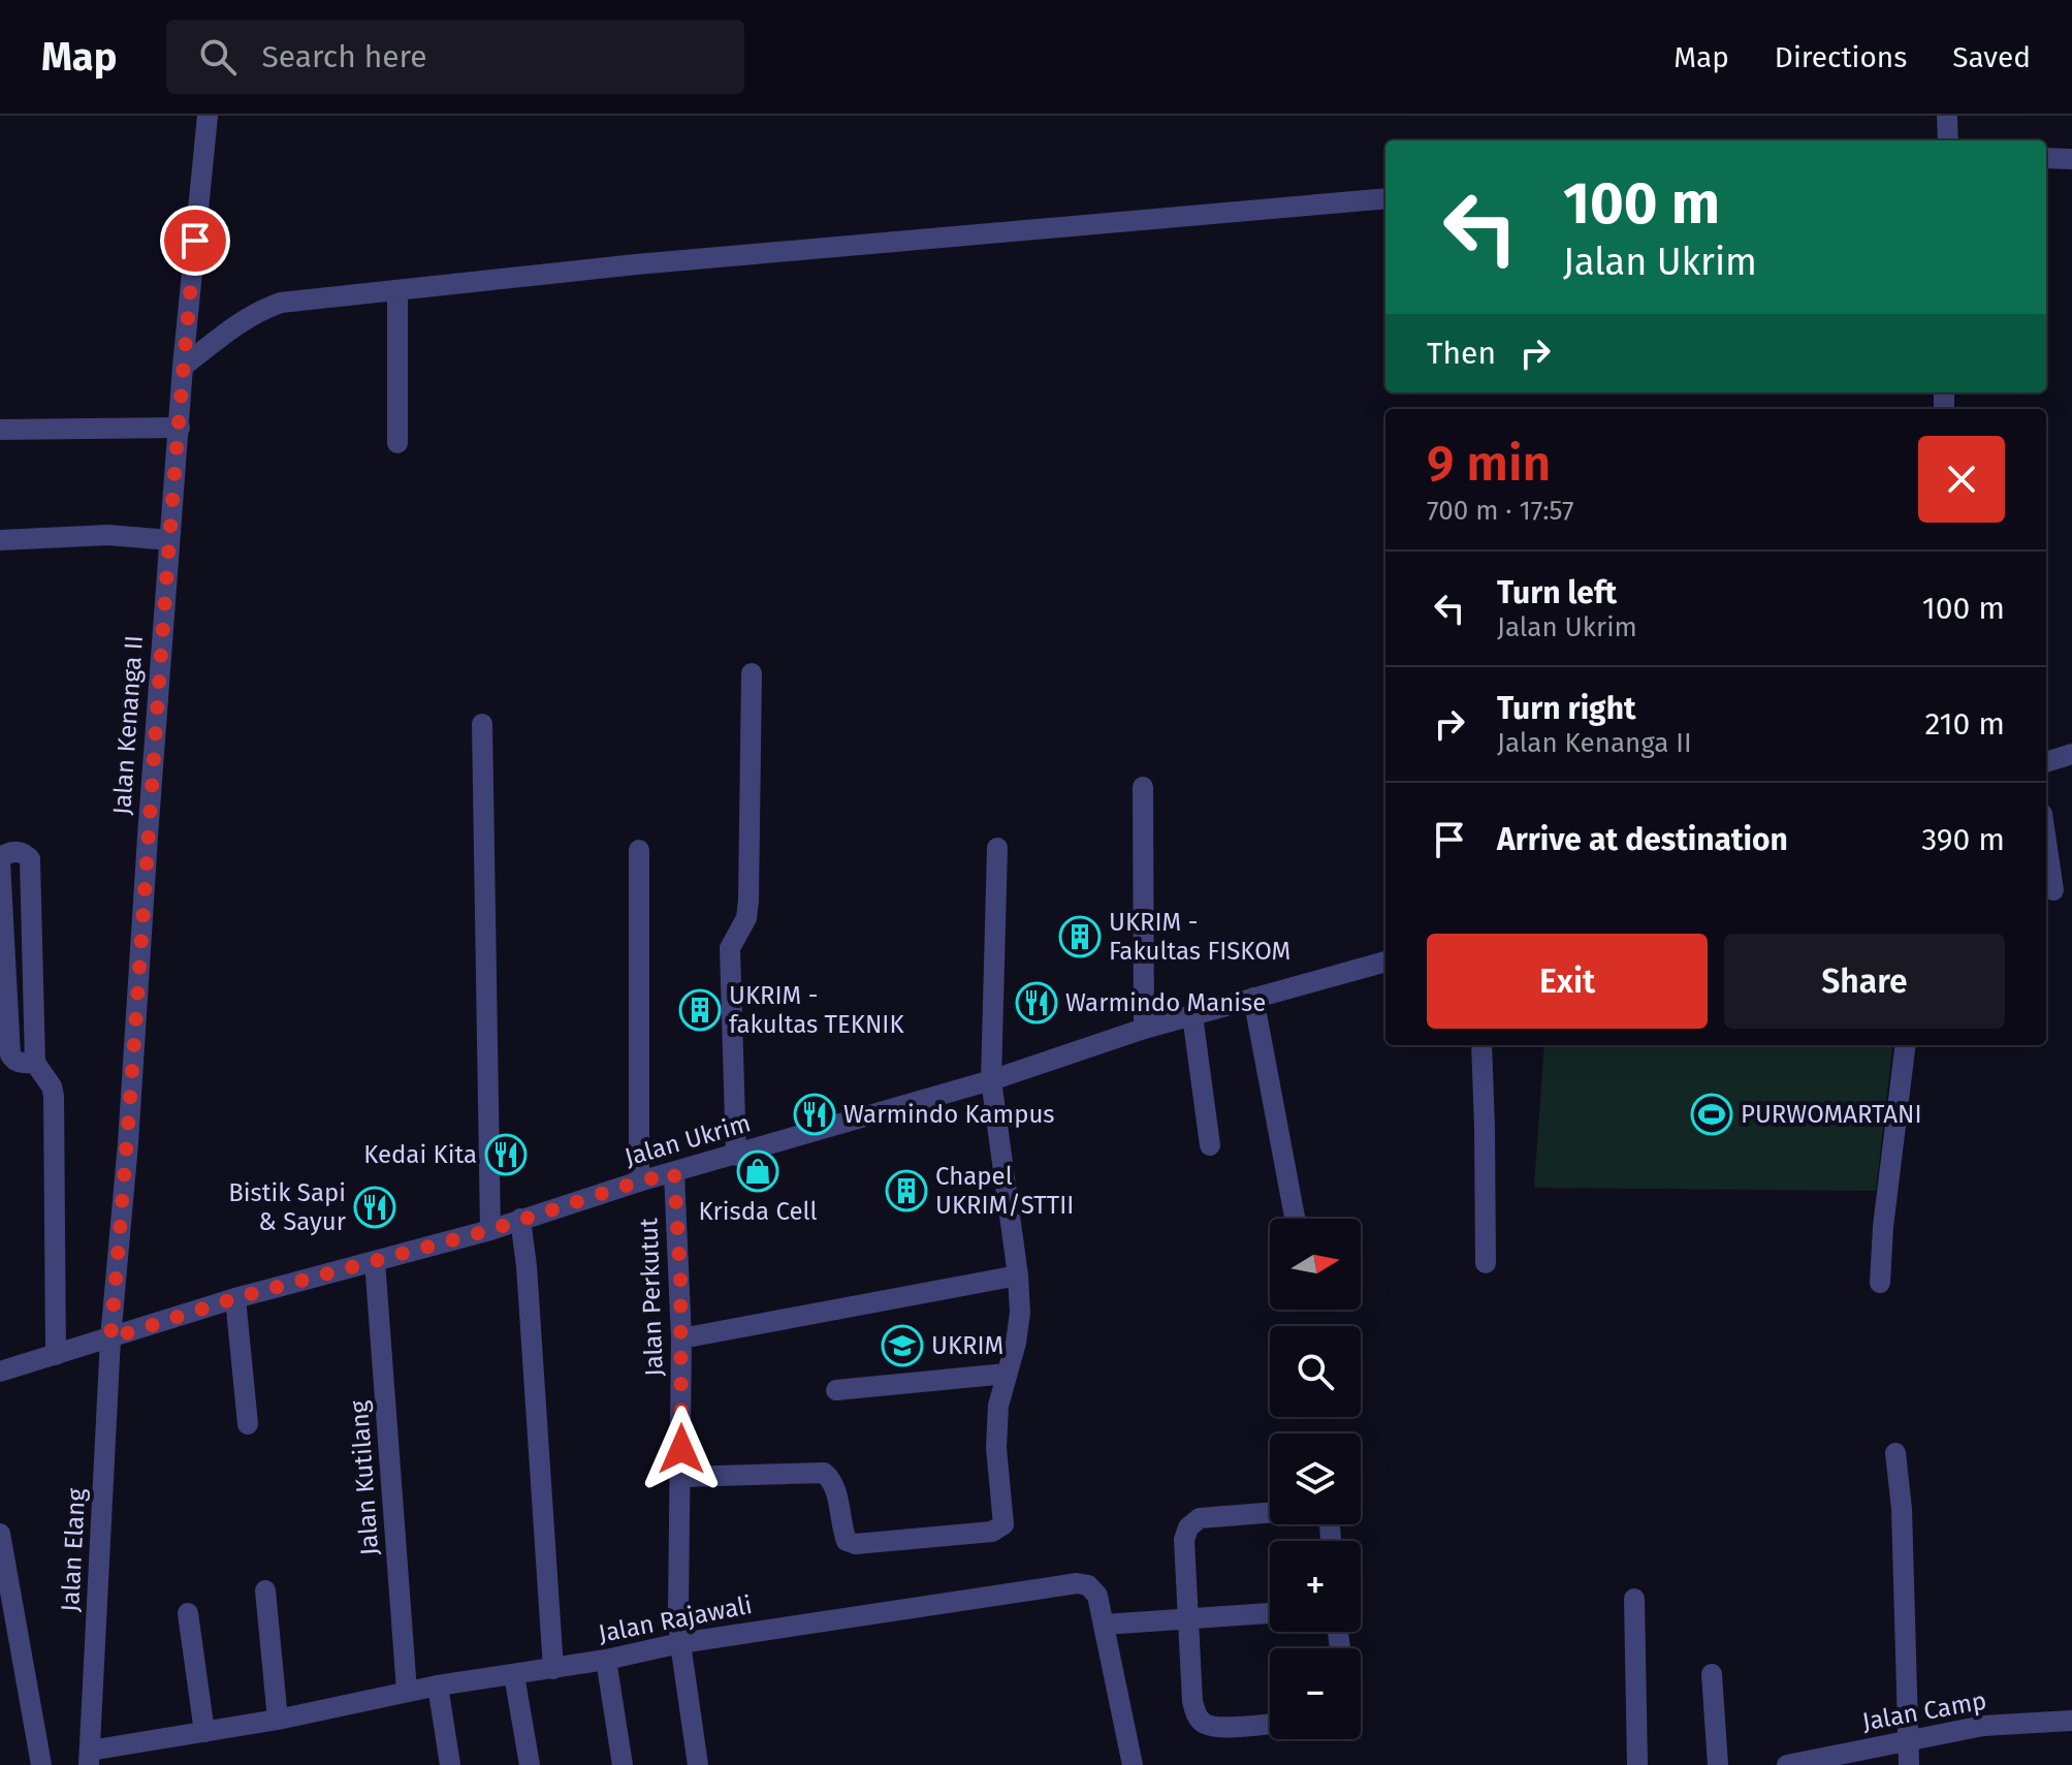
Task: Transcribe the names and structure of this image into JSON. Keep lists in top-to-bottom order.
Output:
{
  "streets": {
    "street": [
      "Jalan Kenanga II",
      "Jalan Ukrim",
      "Jalan Perkutut",
      "Jalan Kutilang",
      "Jalan Elang",
      "Jalan Rajawali",
      "Jalan Camp"
    ]
  },
  "crossings": [
    ["Jalan Kenanga II", "Jalan Ukrim"],
    ["Jalan Kenanga II", "Jalan Elang"],
    ["Jalan Ukrim", "Jalan Perkutut"],
    ["Jalan Ukrim", "Jalan Kutilang"],
    ["Jalan Ukrim", "Jalan Elang"],
    ["Jalan Perkutut", "Jalan Rajawali"],
    ["Jalan Kutilang", "Jalan Rajawali"],
    ["Jalan Elang", "Jalan Rajawali"]
  ],
  "places": {
    "building": ["UKRIM - Fakultas FISKOM", "UKRIM - fakultas TEKNIK", "Chapel UKRIM/STTII"],
    "restaurant": [
      "Warmindo Manise",
      "Warmindo Kampus",
      "Kedai Kita",
      "Bistik Sapi & Sayur"
    ],
    "sports": ["PURWOMARTANI"],
    "shop": ["Krisda Cell"],
    "school or university": ["UKRIM"]
  },
  "north": "right",
  "page": {
    "header": "Map",
    "search": "Search here",
    "nav": ["Map", "Directions", "Saved"],
    "turn": ["100 m", "Jalan Ukrim"],
    "then": "Then",
    "heading": ["9 min", "700 m · 17:57"],
    "list": [
      {
        "name": "Turn left",
        "note": "Jalan Ukrim",
        "value": "100 m"
      },
      {
        "name": "Turn right",
        "note": "Jalan Kenanga II",
        "value": "210 m"
      },
      {
        "name": "Arrive at destination",
        "value": "390 m"
      }
    ],
    "buttons": ["Exit", "Share"],
    "map_buttons": ["+", "−"]
  }
}
